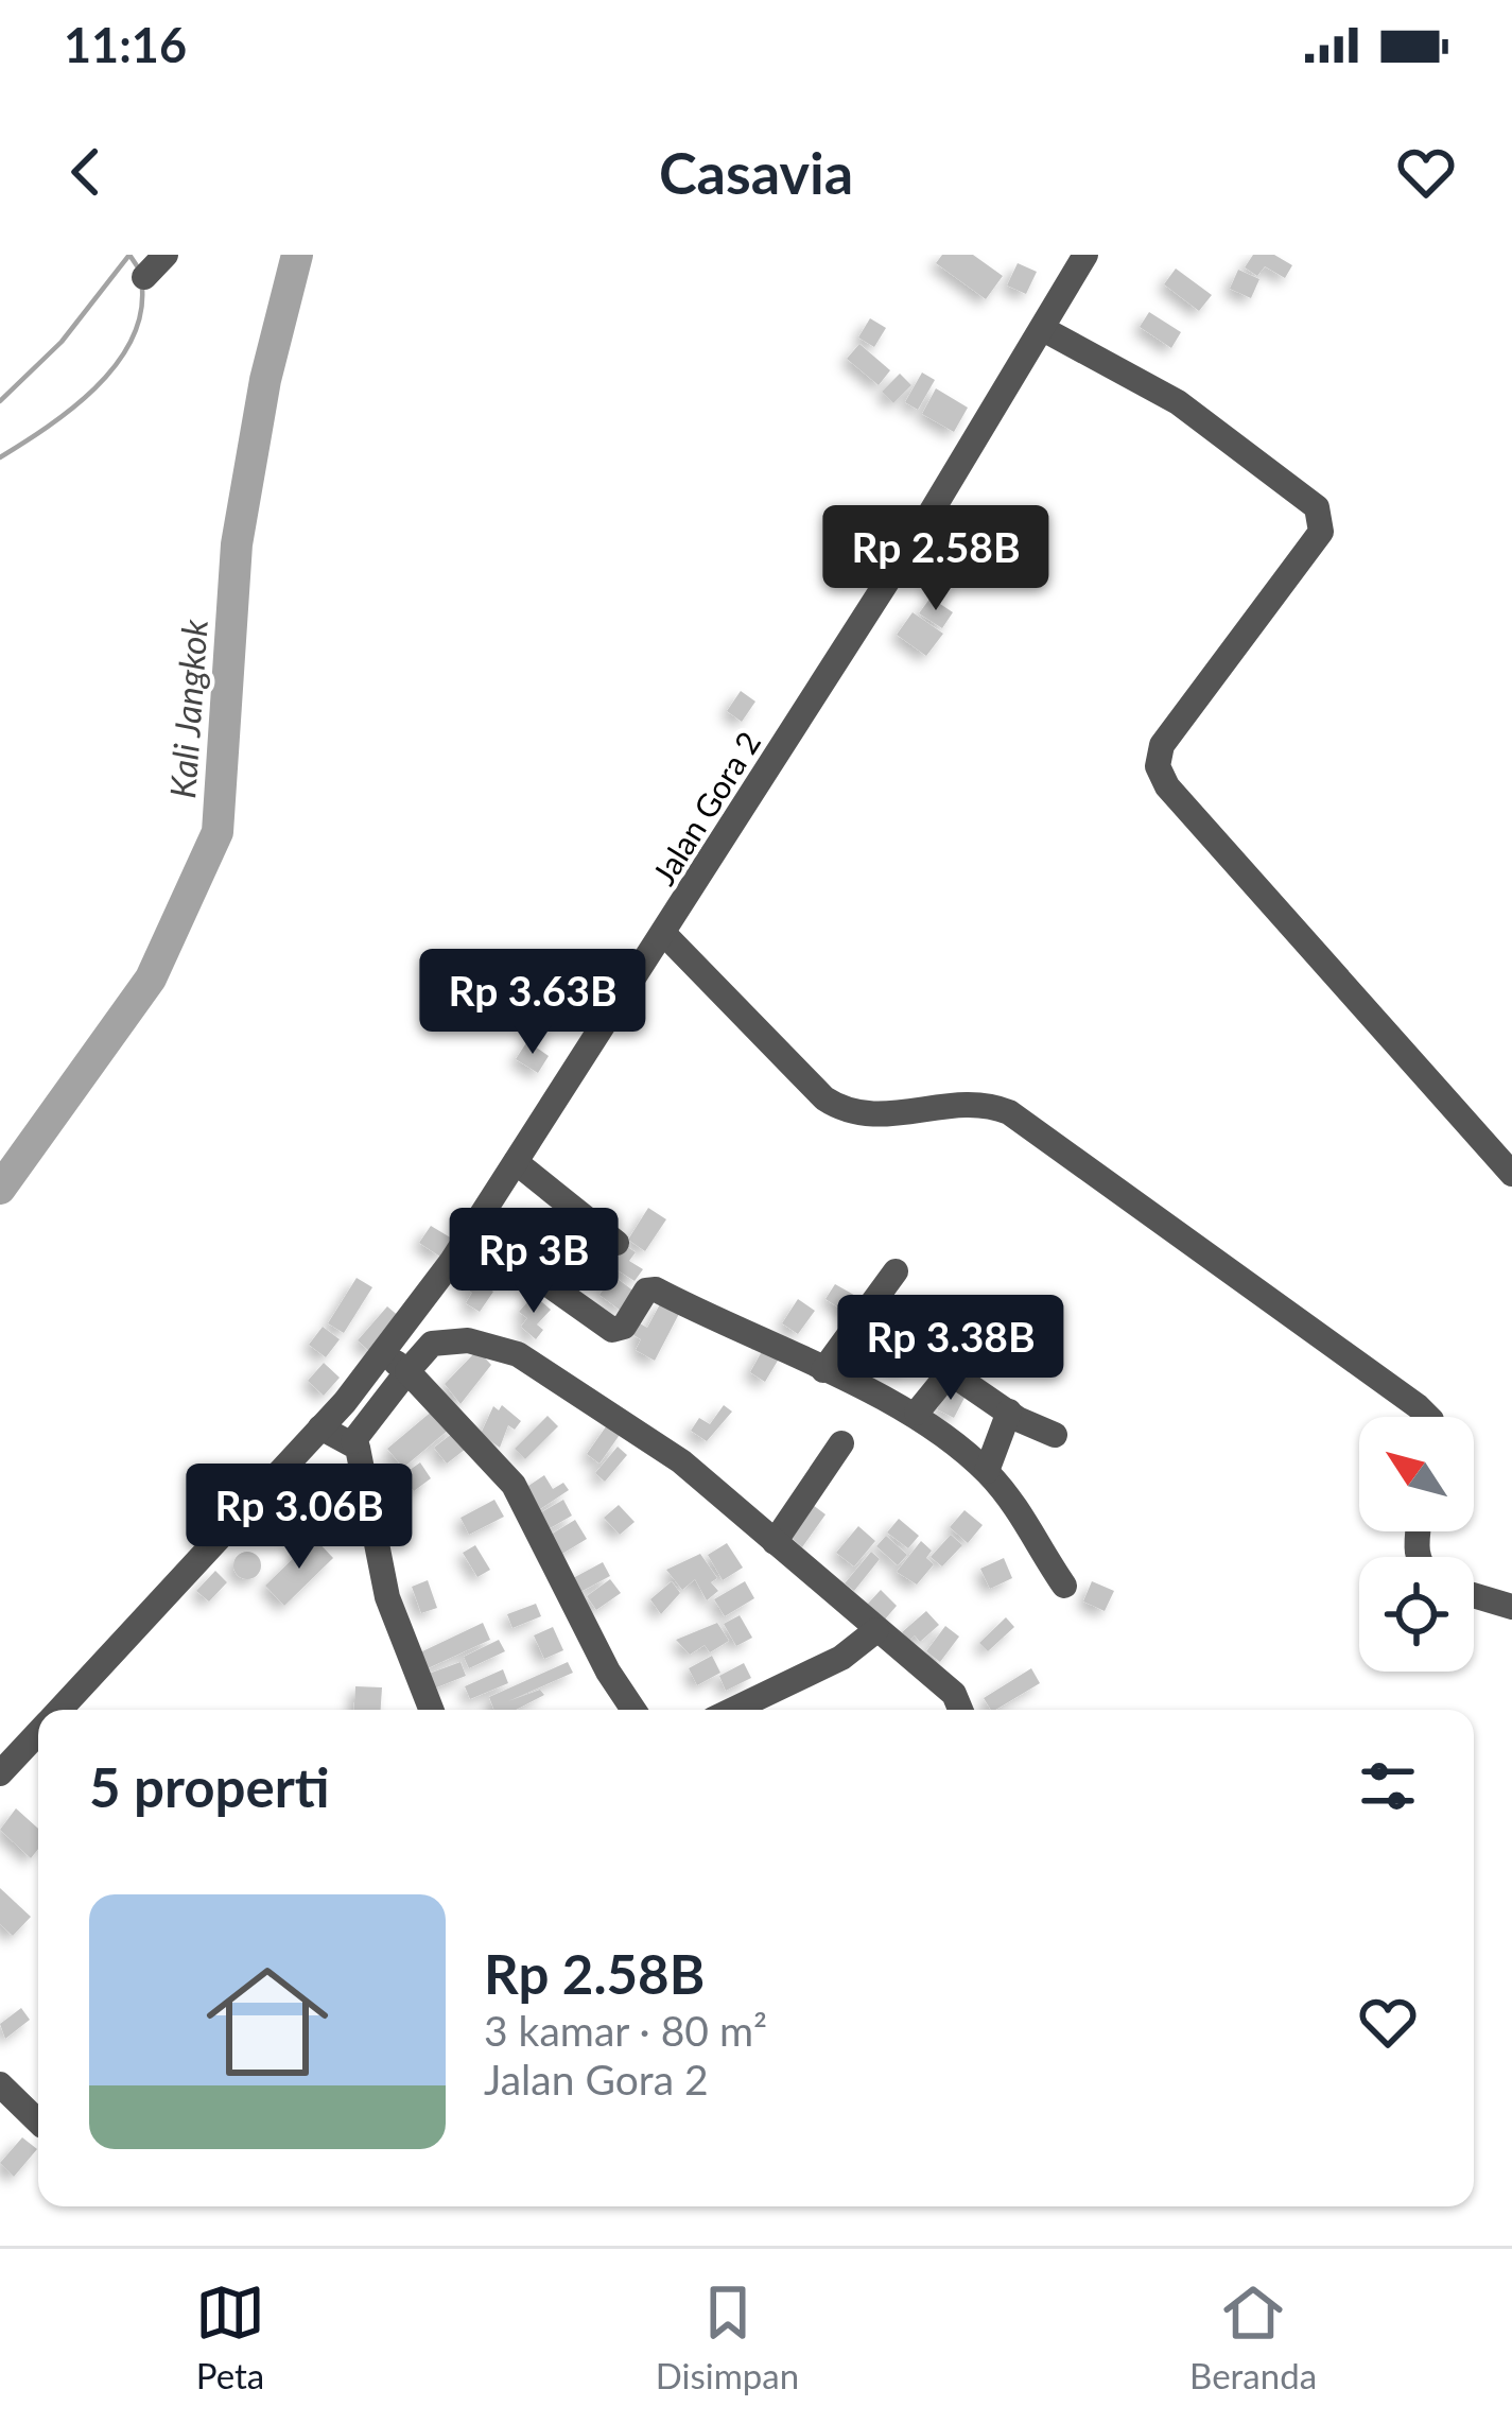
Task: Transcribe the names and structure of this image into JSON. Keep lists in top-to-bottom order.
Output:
{
  "streets": {
    "street": ["Jalan Gora 2"]
  },
  "water": ["Kali Jangkok"],
  "north": "top left",
  "page": {
    "status": "11:16",
    "header": "Casavia",
    "price": [
      "Rp 2.58B",
      "Rp 3.63B",
      "Rp 3B",
      "Rp 3.38B",
      "Rp 3.06B"
    ],
    "heading": "5 properti",
    "list": [
      {
        "name": "Rp 2.58B",
        "note": "3 kamar · 80 m² · Jalan Gora 2"
      }
    ],
    "tabs": ["Peta", "Disimpan", "Beranda"]
  }
}
